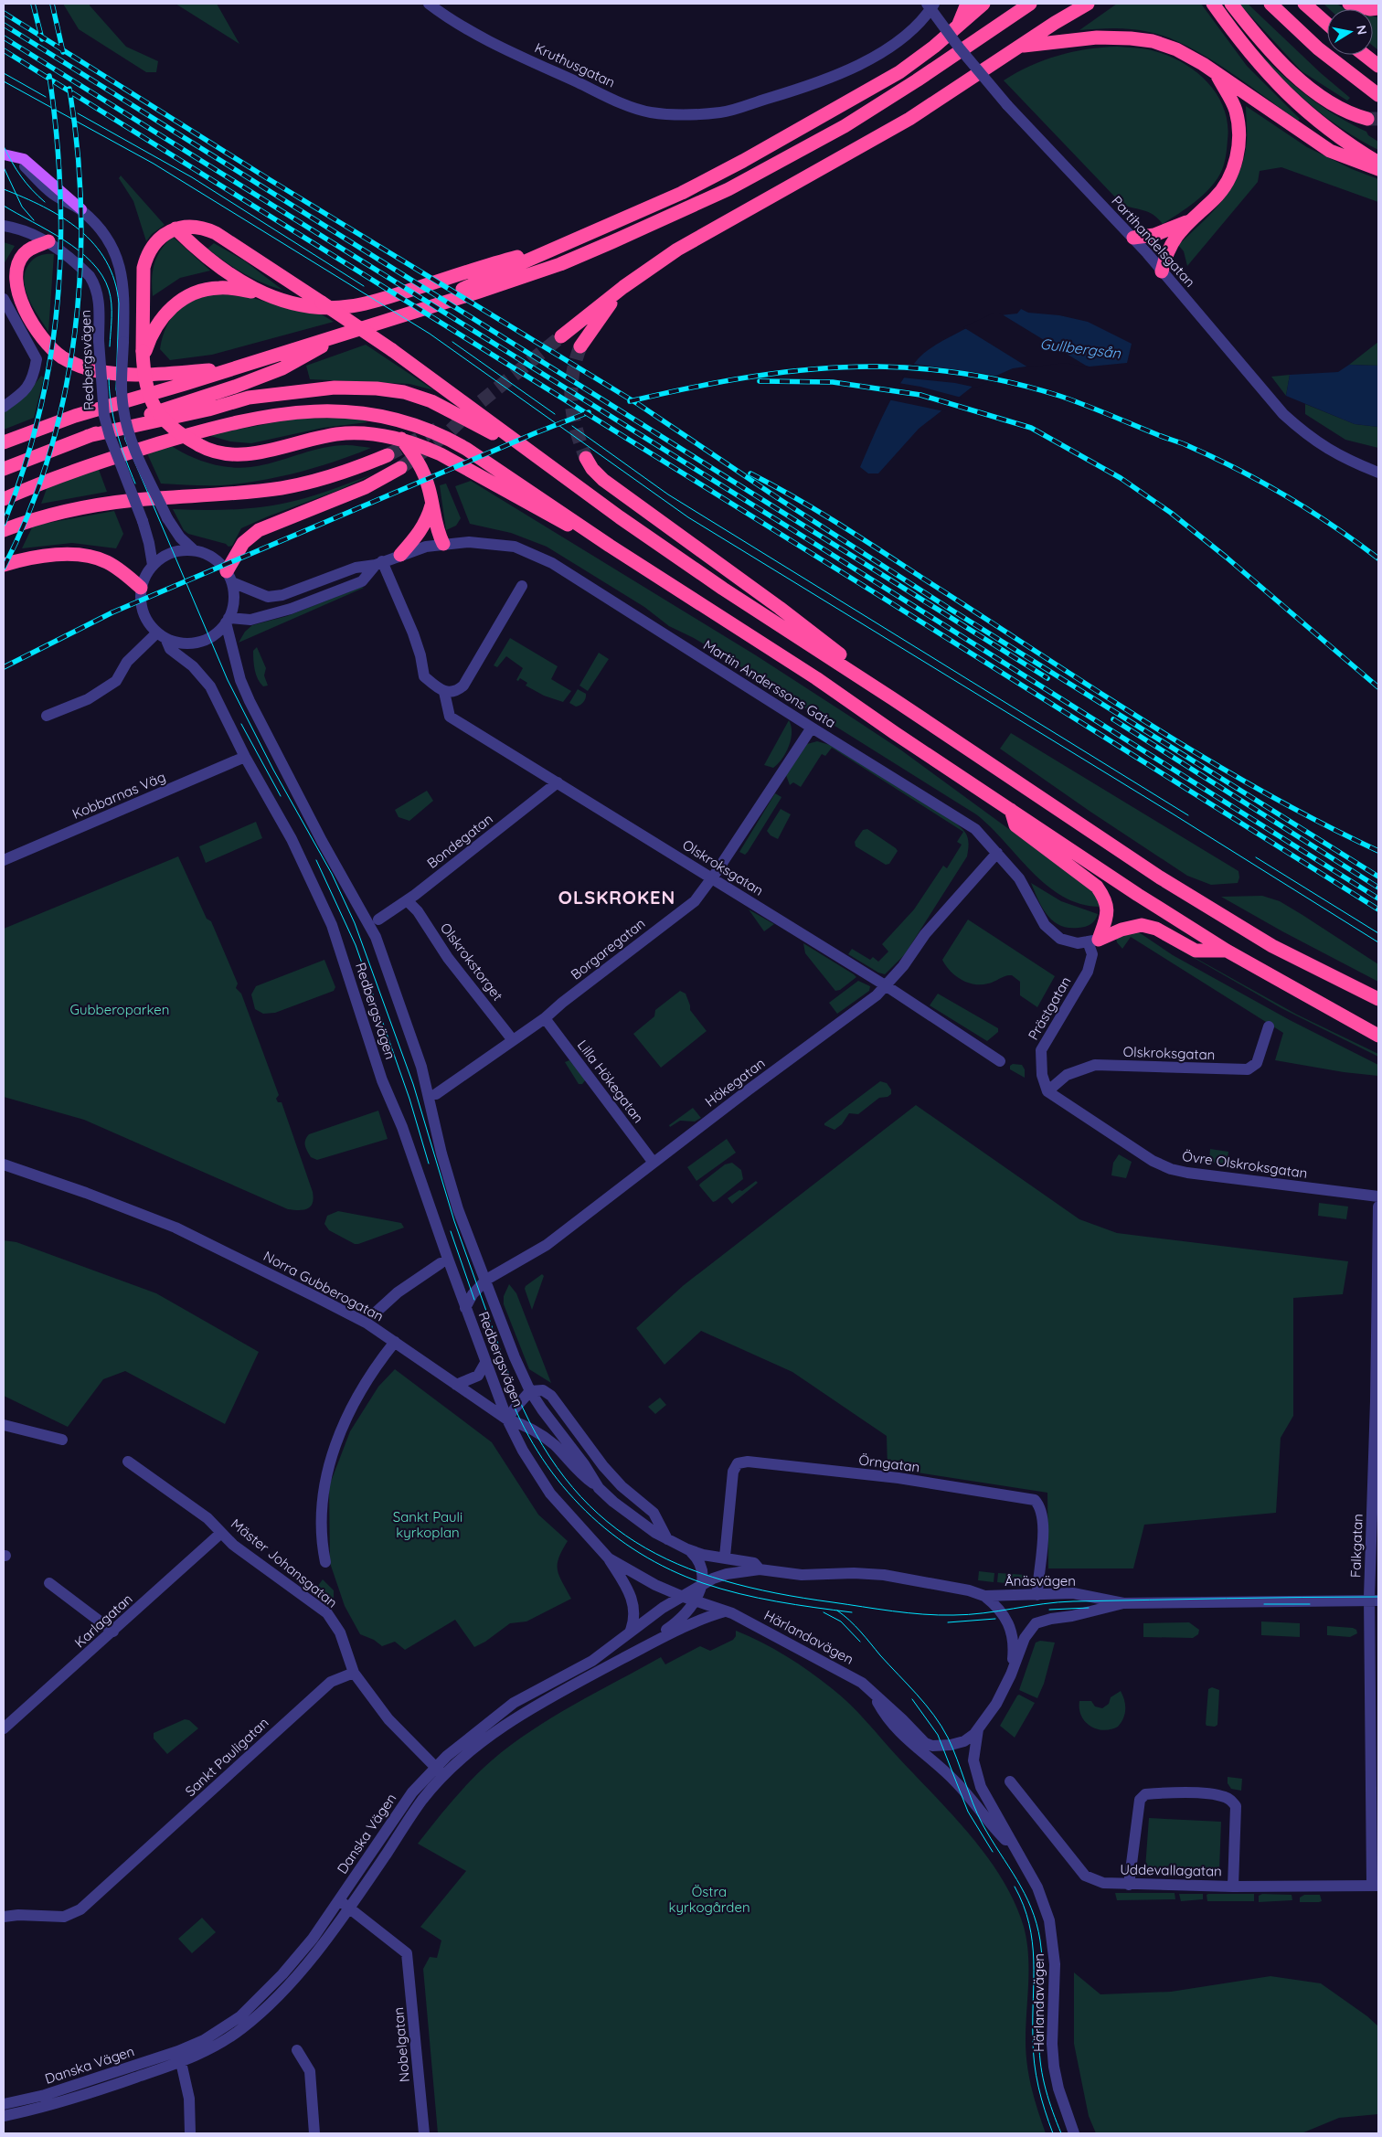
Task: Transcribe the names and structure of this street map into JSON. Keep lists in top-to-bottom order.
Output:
{
  "streets": {
    "street": [
      "Kruthusgatan",
      "Partihandelsgatan",
      "Redbergsvägen",
      "Martin Anderssons Gata",
      "Kobbarnas Väg",
      "Bondegatan",
      "Olskroksgatan",
      "Borgaregatan",
      "Olskrokstorget",
      "Prästgatan",
      "Lilla Hökegatan",
      "Hökegatan",
      "Övre Olskroksgatan",
      "Norra Gubberogatan",
      "Örngatan",
      "Falkgatan",
      "Mäster Johansgatan",
      "Ånäsvägen",
      "Karlagatan",
      "Härlandavägen",
      "Sankt Pauligatan",
      "Danska Vägen",
      "Uddevallagatan",
      "Nobelgatan"
    ]
  },
  "crossings": [
    ["Redbergsvägen", "Martin Anderssons Gata"],
    ["Redbergsvägen", "Kobbarnas Väg"],
    ["Redbergsvägen", "Hökegatan"],
    ["Redbergsvägen", "Norra Gubberogatan"],
    ["Redbergsvägen", "Örngatan"],
    ["Redbergsvägen", "Ånäsvägen"],
    ["Redbergsvägen", "Härlandavägen"],
    ["Redbergsvägen", "Danska Vägen"],
    ["Martin Anderssons Gata", "Borgaregatan"],
    ["Martin Anderssons Gata", "Prästgatan"],
    ["Martin Anderssons Gata", "Hökegatan"],
    ["Bondegatan", "Olskroksgatan"],
    ["Bondegatan", "Olskrokstorget"],
    ["Olskroksgatan", "Borgaregatan"],
    ["Olskroksgatan", "Prästgatan"],
    ["Olskroksgatan", "Hökegatan"],
    ["Olskroksgatan", "Övre Olskroksgatan"],
    ["Borgaregatan", "Olskrokstorget"],
    ["Borgaregatan", "Lilla Hökegatan"],
    ["Prästgatan", "Övre Olskroksgatan"],
    ["Lilla Hökegatan", "Hökegatan"],
    ["Örngatan", "Ånäsvägen"],
    ["Falkgatan", "Ånäsvägen"],
    ["Falkgatan", "Uddevallagatan"],
    ["Mäster Johansgatan", "Karlagatan"],
    ["Mäster Johansgatan", "Sankt Pauligatan"],
    ["Ånäsvägen", "Danska Vägen"],
    ["Härlandavägen", "Danska Vägen"],
    ["Danska Vägen", "Nobelgatan"]
  ],
  "districts": ["OLSKROKEN"],
  "water": ["Gullbergsån"],
  "parks": ["Gubberoparken", "Sankt Pauli kyrkoplan", "Östra kyrkogården"],
  "north": "right"
}
